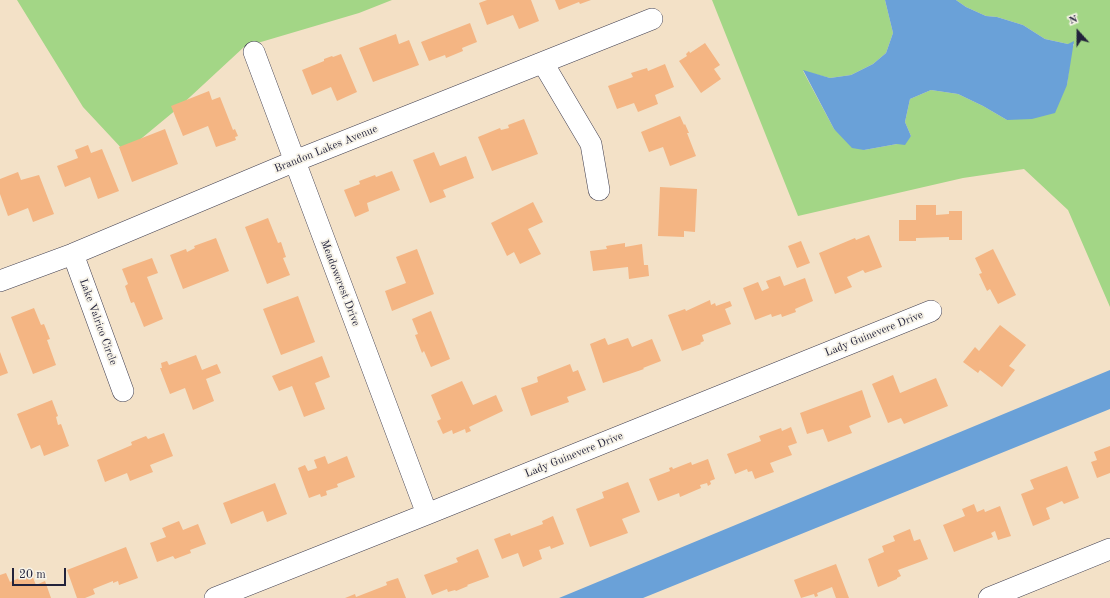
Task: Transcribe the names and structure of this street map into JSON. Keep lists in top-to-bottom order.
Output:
{
  "streets": {
    "street": [
      "Brandon Lakes Avenue",
      "Meadowcrest Drive",
      "Lake Valrico Circle",
      "Lady Guinevere Drive"
    ]
  },
  "crossings": [
    ["Brandon Lakes Avenue", "Meadowcrest Drive"],
    ["Brandon Lakes Avenue", "Lake Valrico Circle"],
    ["Meadowcrest Drive", "Lady Guinevere Drive"]
  ],
  "scale_bar": "20 m",
  "north": "top"
}
